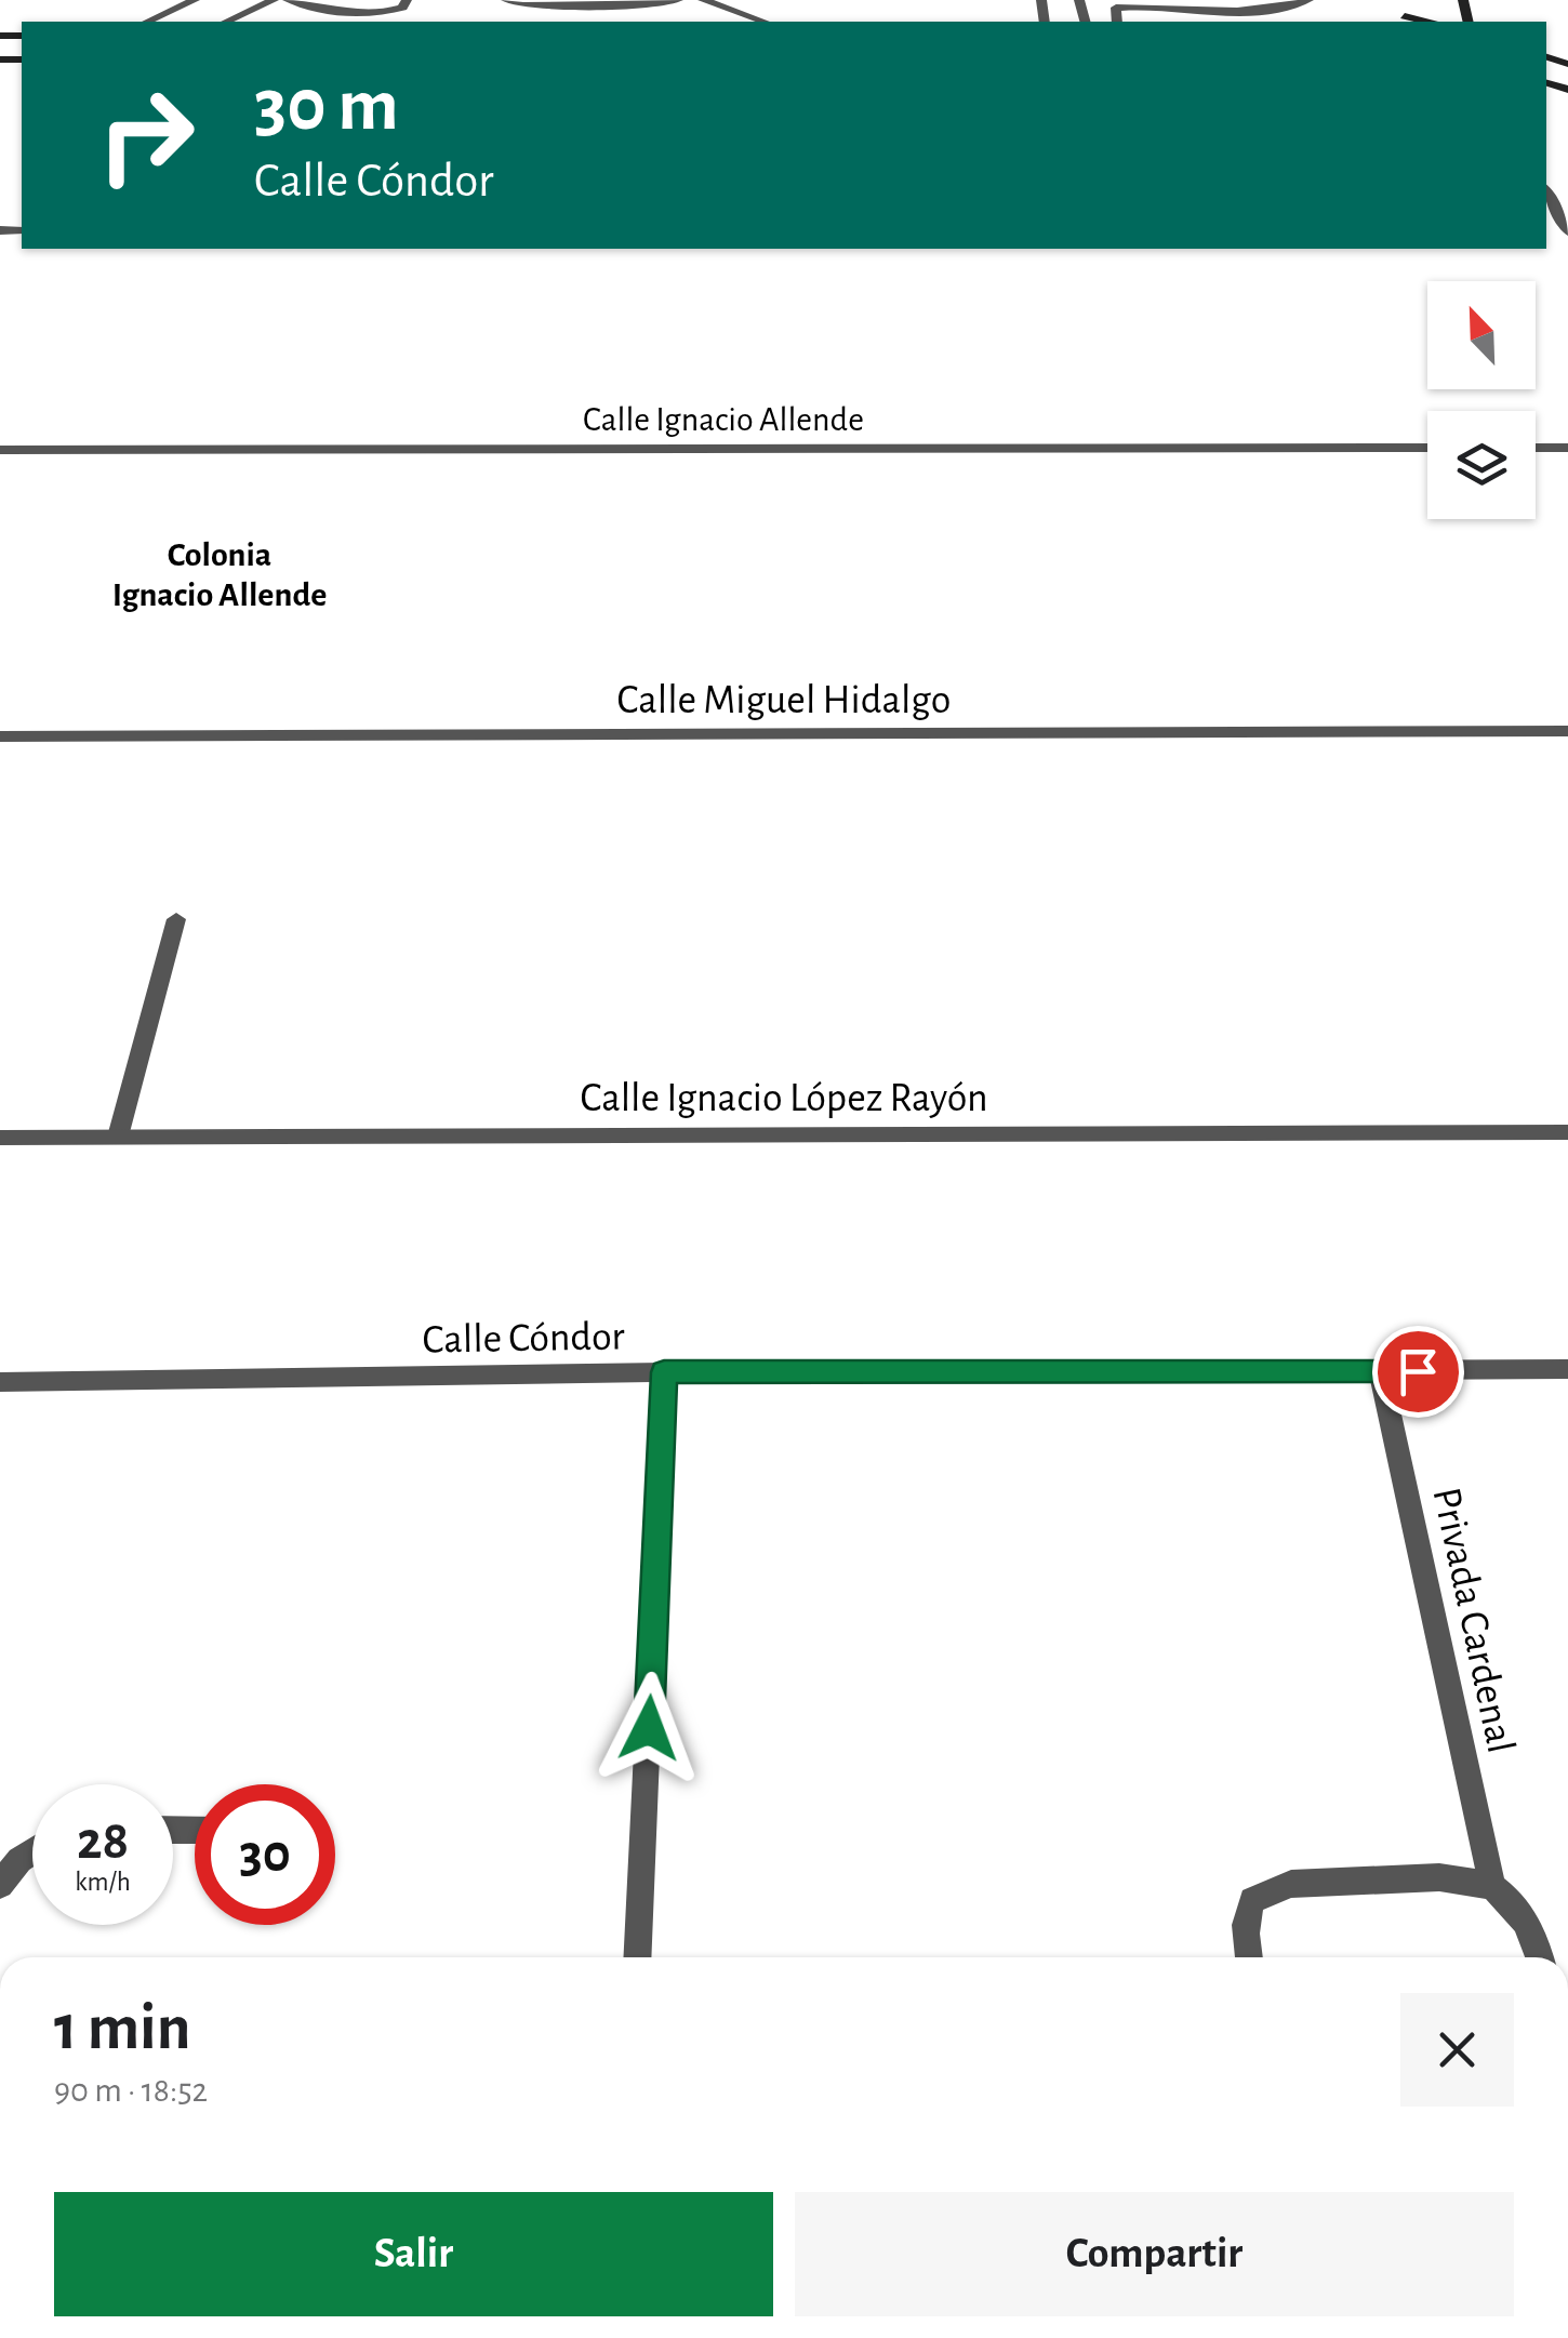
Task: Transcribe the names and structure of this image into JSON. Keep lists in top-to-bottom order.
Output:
{
  "streets": {
    "street": [
      "Calle Ignacio Allende",
      "Calle Miguel Hidalgo",
      "Calle Ignacio López Rayón",
      "Calle Cóndor",
      "Privada Cardenal"
    ]
  },
  "crossings": [
    ["Calle Cóndor", "Privada Cardenal"]
  ],
  "districts": ["Colonia Ignacio Allende"],
  "north": "top left",
  "page": {
    "turn": ["30 m", "Calle Cóndor"],
    "speed": "28 km/h",
    "limit": "30",
    "heading": ["1 min", "90 m · 18:52"],
    "buttons": ["Salir", "Compartir"]
  }
}
